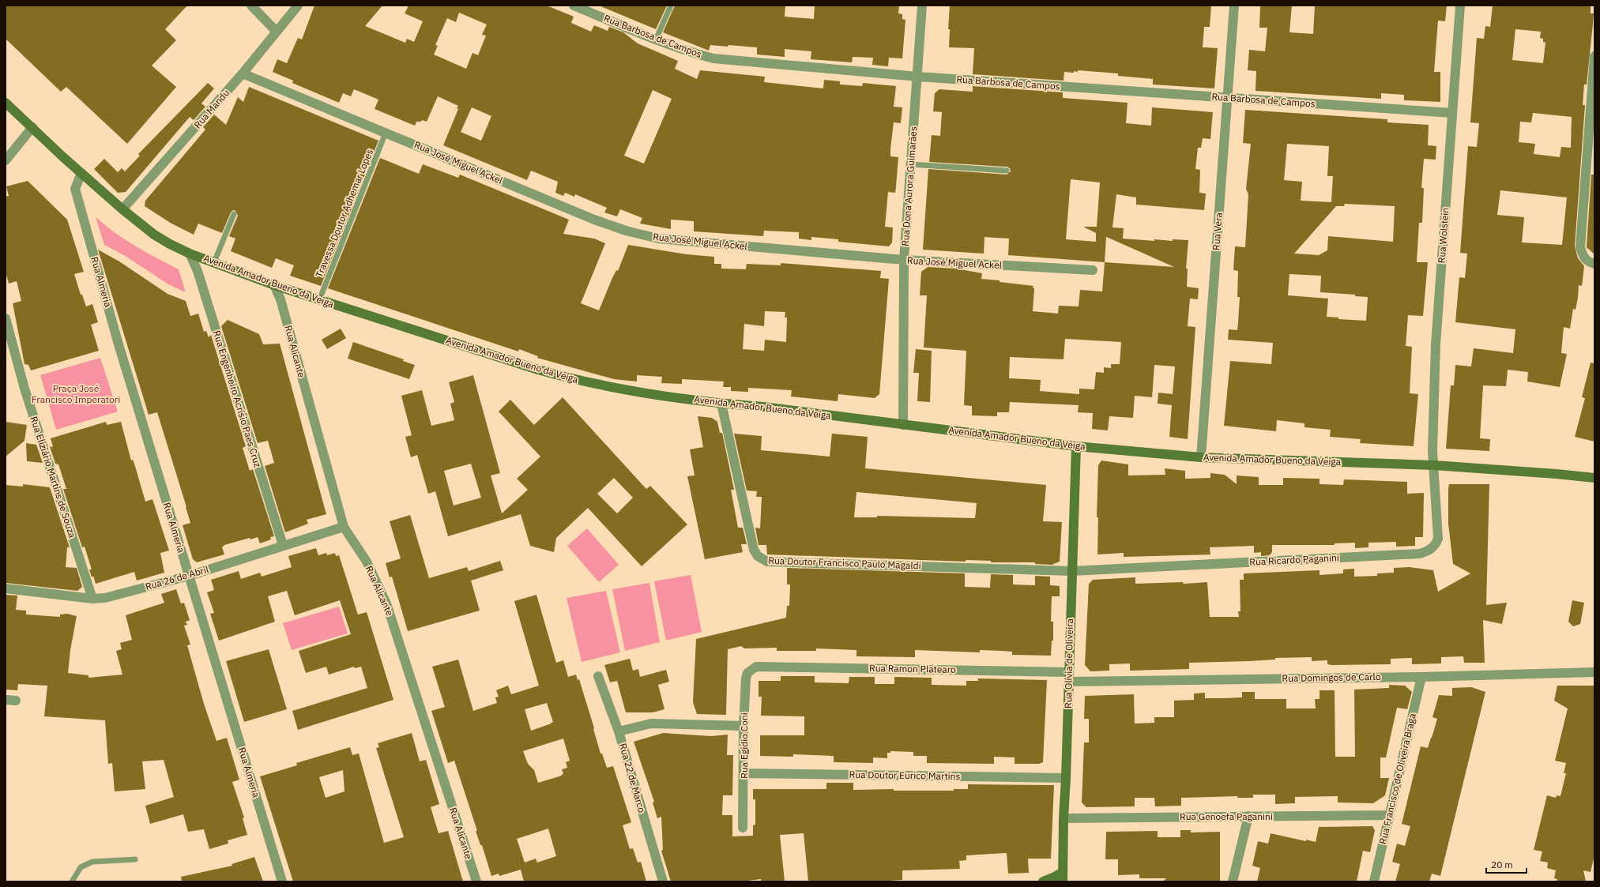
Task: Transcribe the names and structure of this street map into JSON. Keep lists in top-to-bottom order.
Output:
{
  "streets": {
    "main road": ["Avenida Amador Bueno da Veiga", "Rua Olívia de Oliveira"],
    "street": [
      "Rua Barbosa de Campos",
      "Rua Mandu",
      "Rua José Miguel Ackel",
      "Rua Dona Aurora Guimarães",
      "Rua Vera",
      "Rua Wolstein",
      "Rua Almeria",
      "Rua Alicante",
      "Rua Engenheiro Acrísio Paes Cruz",
      "Rua Eliziário Martins de Souza",
      "Rua Ricardo Paganini",
      "Rua Doutor Francisco Paulo Magaldi",
      "Rua 26 de Abril",
      "Rua Ramon Platearo",
      "Rua Domingos de Carlo",
      "Rua Egídio Coni",
      "Rua Doutor Eurico Martins",
      "Rua 22 de Marco",
      "Rua Francisco de Oliveira Braga",
      "Rua Genoefa Paganini"
    ],
    "lane": ["Travessa Doutor Adhemar Lopes"]
  },
  "crossings": [
    ["Rua Barbosa de Campos", "Rua Dona Aurora Guimarães"],
    ["Rua Barbosa de Campos", "Rua Vera"],
    ["Rua Barbosa de Campos", "Rua Wolstein"],
    ["Rua Mandu", "Rua José Miguel Ackel"],
    ["Rua Mandu", "Avenida Amador Bueno da Veiga"],
    ["Rua José Miguel Ackel", "Rua Dona Aurora Guimarães"],
    ["Rua José Miguel Ackel", "Travessa Doutor Adhemar Lopes"],
    ["Rua Dona Aurora Guimarães", "Avenida Amador Bueno da Veiga"],
    ["Travessa Doutor Adhemar Lopes", "Avenida Amador Bueno da Veiga"],
    ["Rua Vera", "Avenida Amador Bueno da Veiga"],
    ["Rua Wolstein", "Avenida Amador Bueno da Veiga"],
    ["Rua Wolstein", "Rua Ricardo Paganini"],
    ["Avenida Amador Bueno da Veiga", "Rua Almeria"],
    ["Avenida Amador Bueno da Veiga", "Rua Alicante"],
    ["Avenida Amador Bueno da Veiga", "Rua Engenheiro Acrísio Paes Cruz"],
    ["Avenida Amador Bueno da Veiga", "Rua Ricardo Paganini"],
    ["Avenida Amador Bueno da Veiga", "Rua Doutor Francisco Paulo Magaldi"],
    ["Avenida Amador Bueno da Veiga", "Rua Olívia de Oliveira"],
    ["Rua Almeria", "Rua 26 de Abril"],
    ["Rua Alicante", "Rua 26 de Abril"],
    ["Rua Engenheiro Acrísio Paes Cruz", "Rua 26 de Abril"],
    ["Rua Eliziário Martins de Souza", "Rua 26 de Abril"],
    ["Rua Ricardo Paganini", "Rua Doutor Francisco Paulo Magaldi"],
    ["Rua Ricardo Paganini", "Rua Olívia de Oliveira"],
    ["Rua Doutor Francisco Paulo Magaldi", "Rua Olívia de Oliveira"],
    ["Rua Olívia de Oliveira", "Rua Ramon Platearo"],
    ["Rua Olívia de Oliveira", "Rua Domingos de Carlo"],
    ["Rua Olívia de Oliveira", "Rua Doutor Eurico Martins"],
    ["Rua Olívia de Oliveira", "Rua Genoefa Paganini"],
    ["Rua Ramon Platearo", "Rua Domingos de Carlo"],
    ["Rua Ramon Platearo", "Rua Egídio Coni"],
    ["Rua Domingos de Carlo", "Rua Francisco de Oliveira Braga"],
    ["Rua Egídio Coni", "Rua Doutor Eurico Martins"],
    ["Rua Francisco de Oliveira Braga", "Rua Genoefa Paganini"]
  ],
  "parks": ["Praça José Francisco Imperatori"],
  "scale_bar": "20 m"
}
